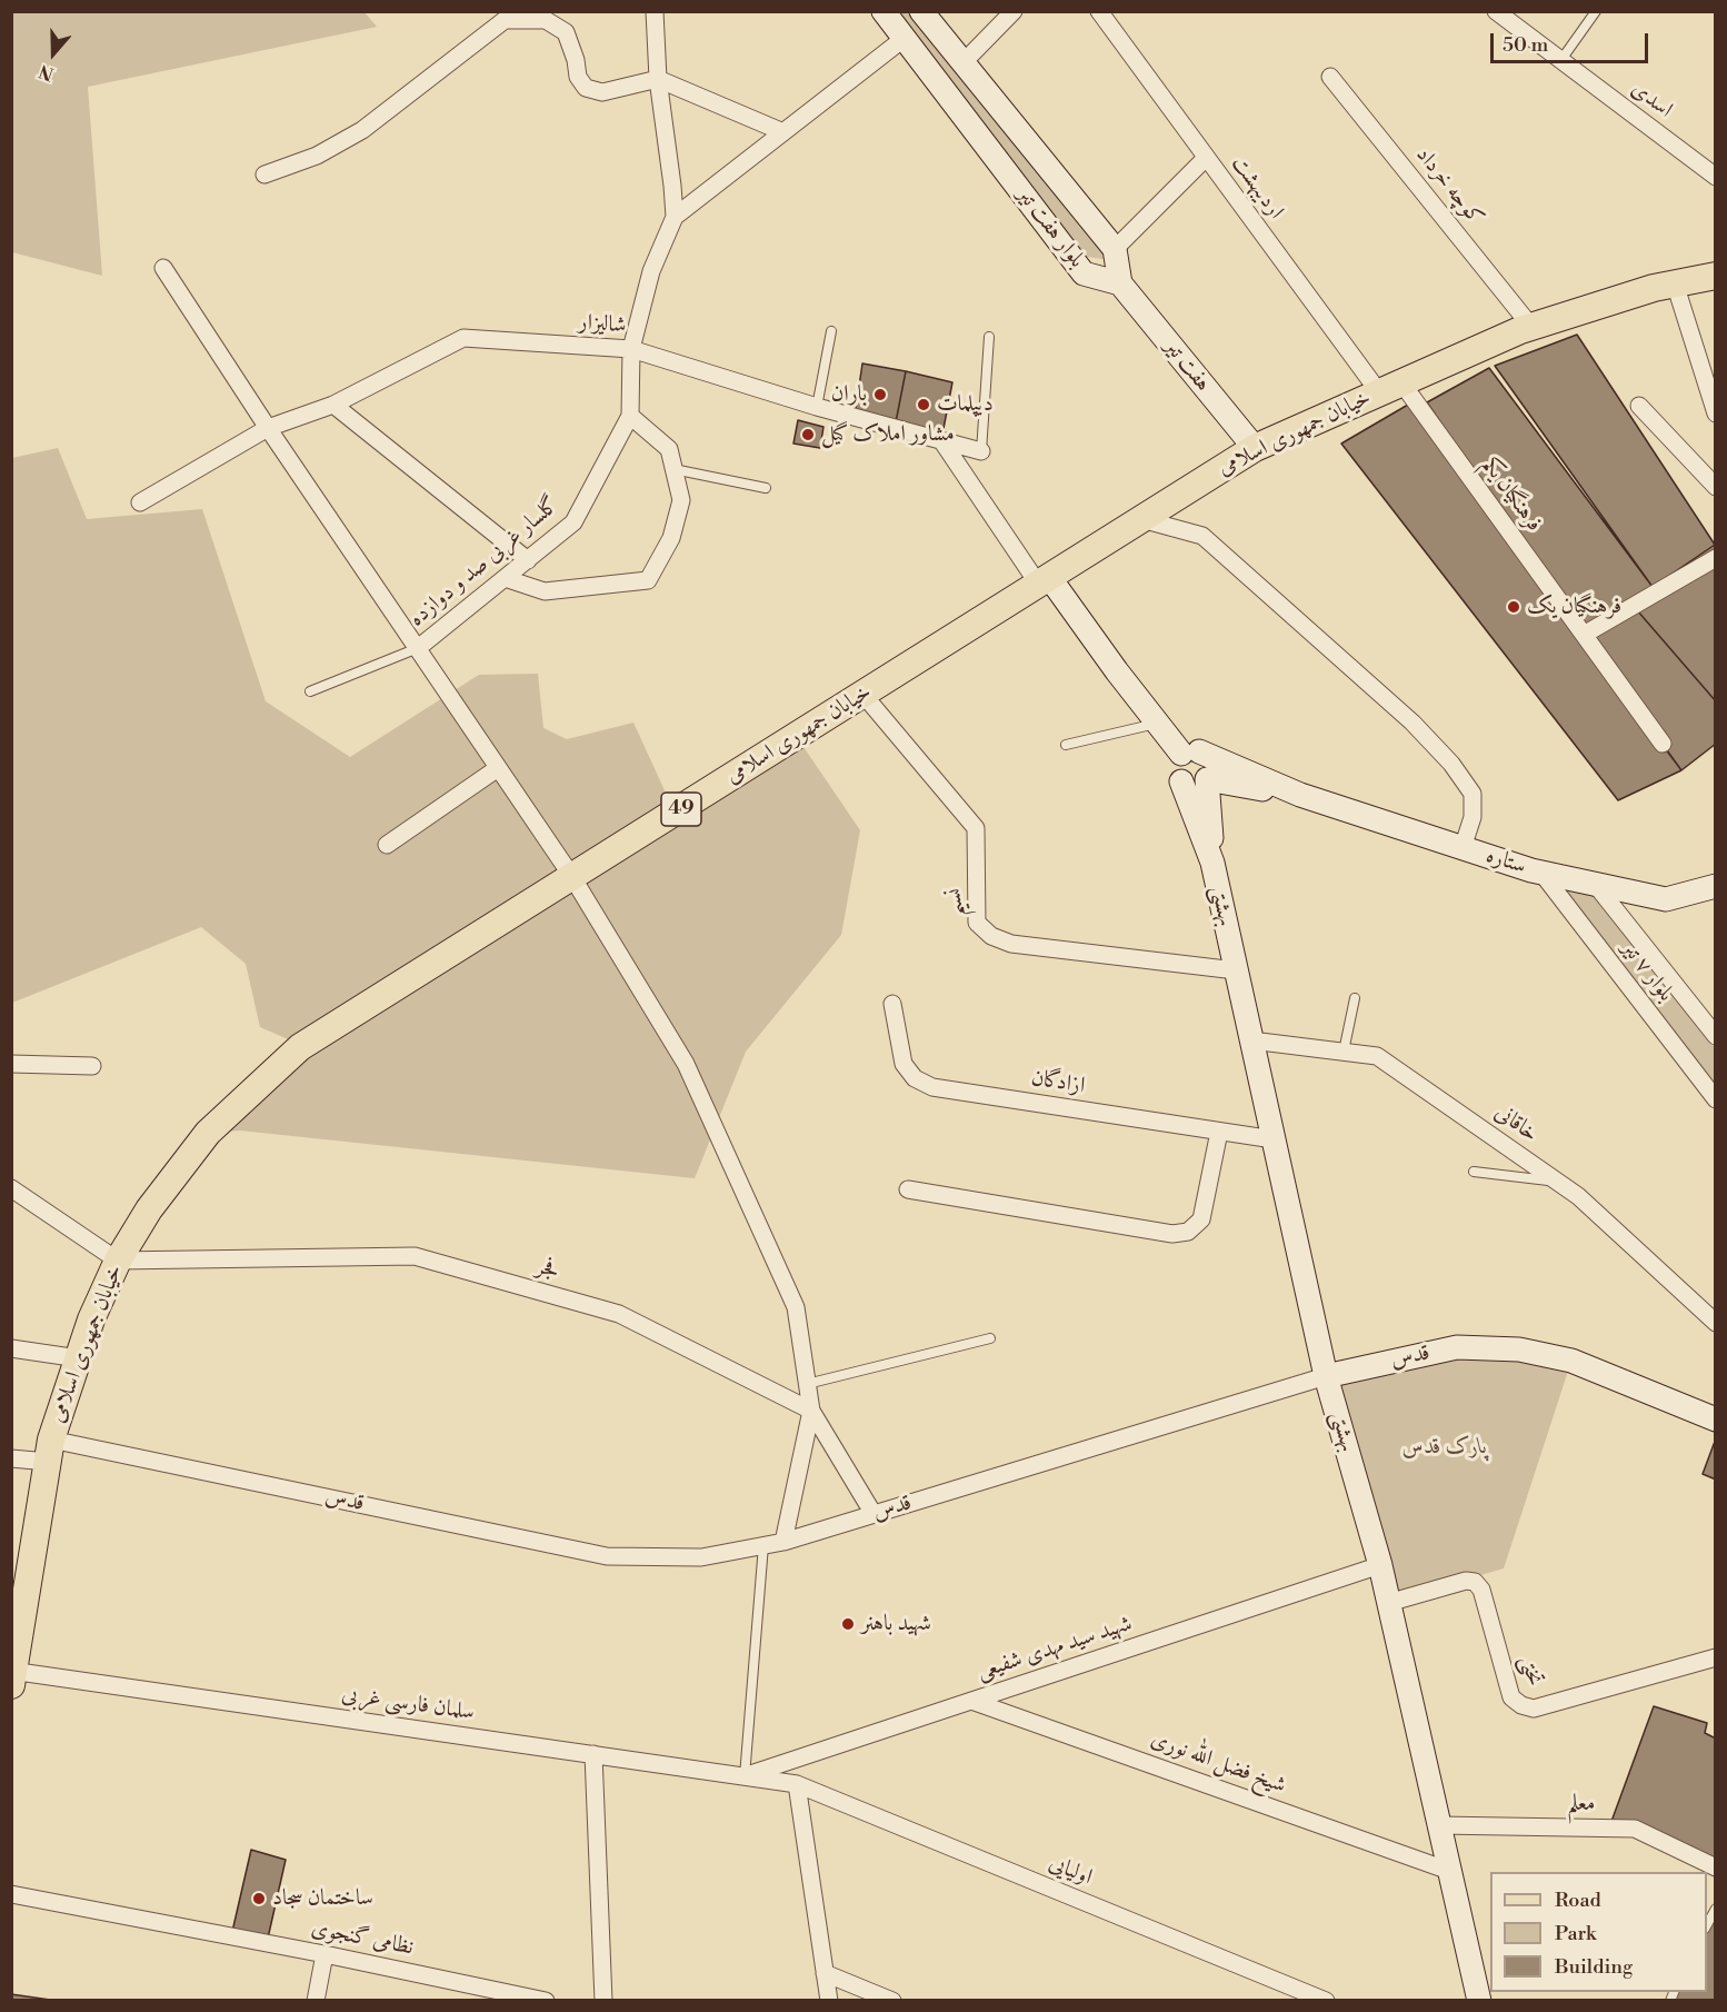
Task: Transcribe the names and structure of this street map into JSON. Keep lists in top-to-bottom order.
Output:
{
  "streets": {
    "main road": ["خیابان جمهوری اسلامی", "49"],
    "street": [
      "اسدی",
      "کوچه خرداد",
      "اردیبهشت",
      "بلوار هفت تیر",
      "شالیزار",
      "هفت تیر",
      "فرهنگیان یکم",
      "گلسار غربی صد و دوازده",
      "ستاره",
      "نسیم",
      "بهشتی",
      "بلوار ۷ تیر",
      "ازادگان",
      "خاقانی",
      "فجر",
      "قدس",
      "شهید سید مهدی شفیعی",
      "تختی",
      "سلمان فارسی غربی",
      "شیخ فضل الله نوری",
      "معلم",
      "اولیایی",
      "نظامی گنجوی"
    ]
  },
  "crossings": [
    ["کوچه خرداد", "خیابان جمهوری اسلامی"],
    ["اردیبهشت", "خیابان جمهوری اسلامی"],
    ["اردیبهشت", "فرهنگیان یکم"],
    ["بلوار هفت تیر", "هفت تیر"],
    ["شالیزار", "گلسار غربی صد و دوازده"],
    ["هفت تیر", "خیابان جمهوری اسلامی"],
    ["خیابان جمهوری اسلامی", "فرهنگیان یکم"],
    ["خیابان جمهوری اسلامی", "نسیم"],
    ["خیابان جمهوری اسلامی", "فجر"],
    ["خیابان جمهوری اسلامی", "قدس"],
    ["خیابان جمهوری اسلامی", "سلمان فارسی غربی"],
    ["ستاره", "بلوار ۷ تیر"],
    ["نسیم", "بهشتی"],
    ["بهشتی", "ازادگان"],
    ["بهشتی", "خاقانی"],
    ["بهشتی", "قدس"],
    ["بهشتی", "شهید سید مهدی شفیعی"],
    ["بهشتی", "تختی"],
    ["بهشتی", "شیخ فضل الله نوری"],
    ["بهشتی", "معلم"],
    ["شهید سید مهدی شفیعی", "سلمان فارسی غربی"],
    ["شهید سید مهدی شفیعی", "شیخ فضل الله نوری"],
    ["سلمان فارسی غربی", "اولیایی"]
  ],
  "parks": ["پارک قدس"],
  "places": [
    "باران",
    "دیپلمات",
    "مشاور املاک گیل",
    "فرهنگیان یک",
    "شهید باهنر",
    "ساختمان سجاد"
  ],
  "legend": ["Road", "Park", "Building"],
  "scale_bar": "50 m",
  "north": "bottom"
}
